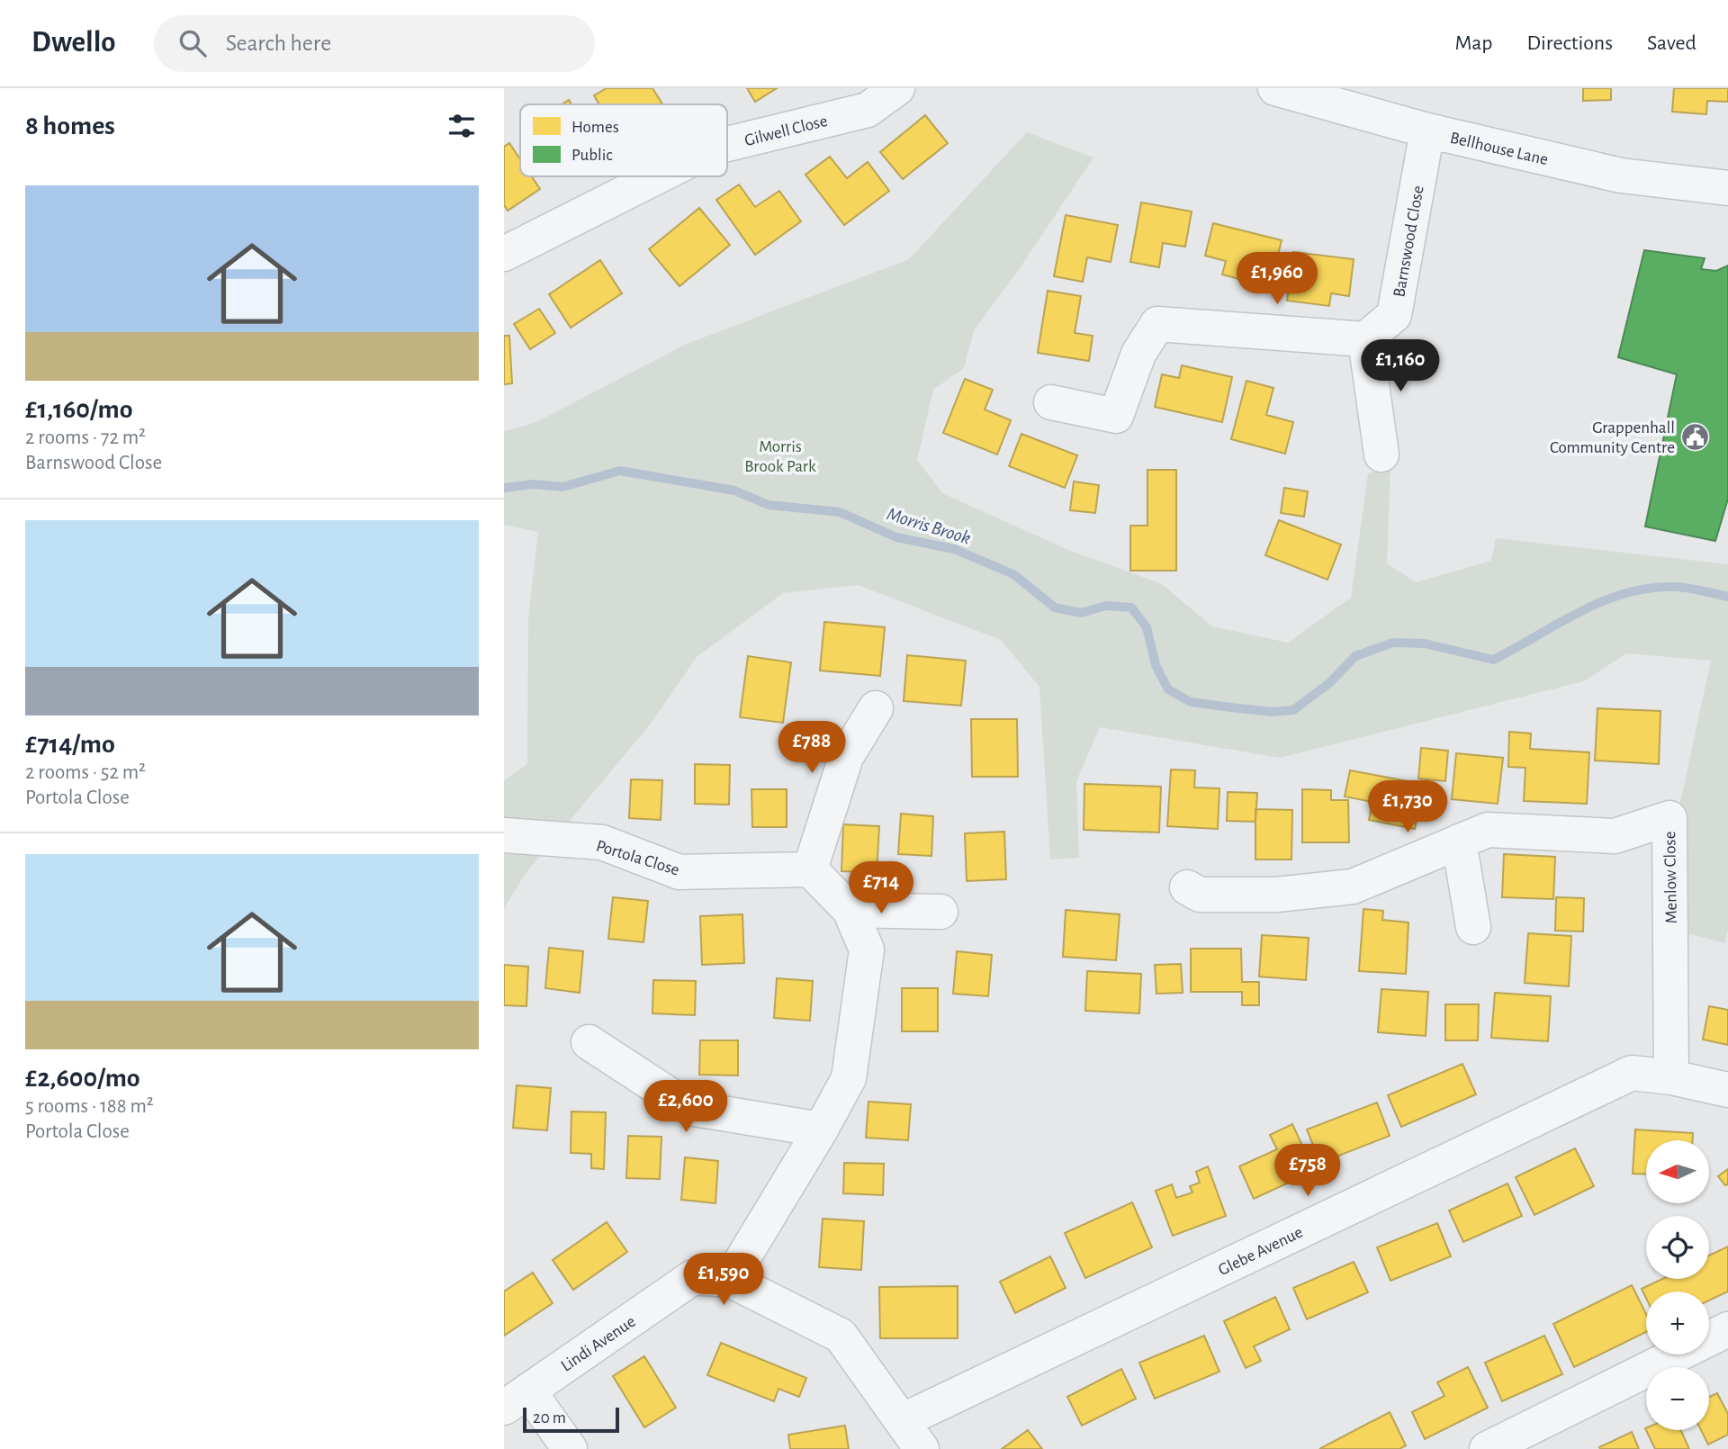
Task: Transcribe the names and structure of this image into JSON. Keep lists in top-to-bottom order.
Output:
{
  "streets": {
    "street": [
      "Gilwell Close",
      "Bellhouse Lane",
      "Barnswood Close",
      "Portola Close",
      "Menlow Close",
      "Glebe Avenue",
      "Lindi Avenue"
    ]
  },
  "crossings": [
    ["Bellhouse Lane", "Barnswood Close"],
    ["Menlow Close", "Glebe Avenue"],
    ["Glebe Avenue", "Lindi Avenue"]
  ],
  "water": ["Morris Brook"],
  "parks": ["Morris Brook Park"],
  "places": {
    "public building": ["Grappenhall Community Centre"]
  },
  "legend": ["Homes", "Public"],
  "scale_bar": "20 m",
  "north": "left",
  "page": {
    "header": "Dwello",
    "search": "Search here",
    "nav": ["Map", "Directions", "Saved"],
    "heading": "8 homes",
    "list": [
      {
        "name": "£1,160/mo",
        "note": "2 rooms · 72 m² · Barnswood Close"
      },
      {
        "name": "£714/mo",
        "note": "2 rooms · 52 m² · Portola Close"
      },
      {
        "name": "£2,600/mo",
        "note": "5 rooms · 188 m² · Portola Close"
      }
    ],
    "price": [
      "£1,960",
      "£1,160",
      "£788",
      "£1,730",
      "£714",
      "£2,600",
      "£758",
      "£1,590"
    ],
    "map_buttons": ["+", "−"],
    "scale": "20 m"
  }
}
